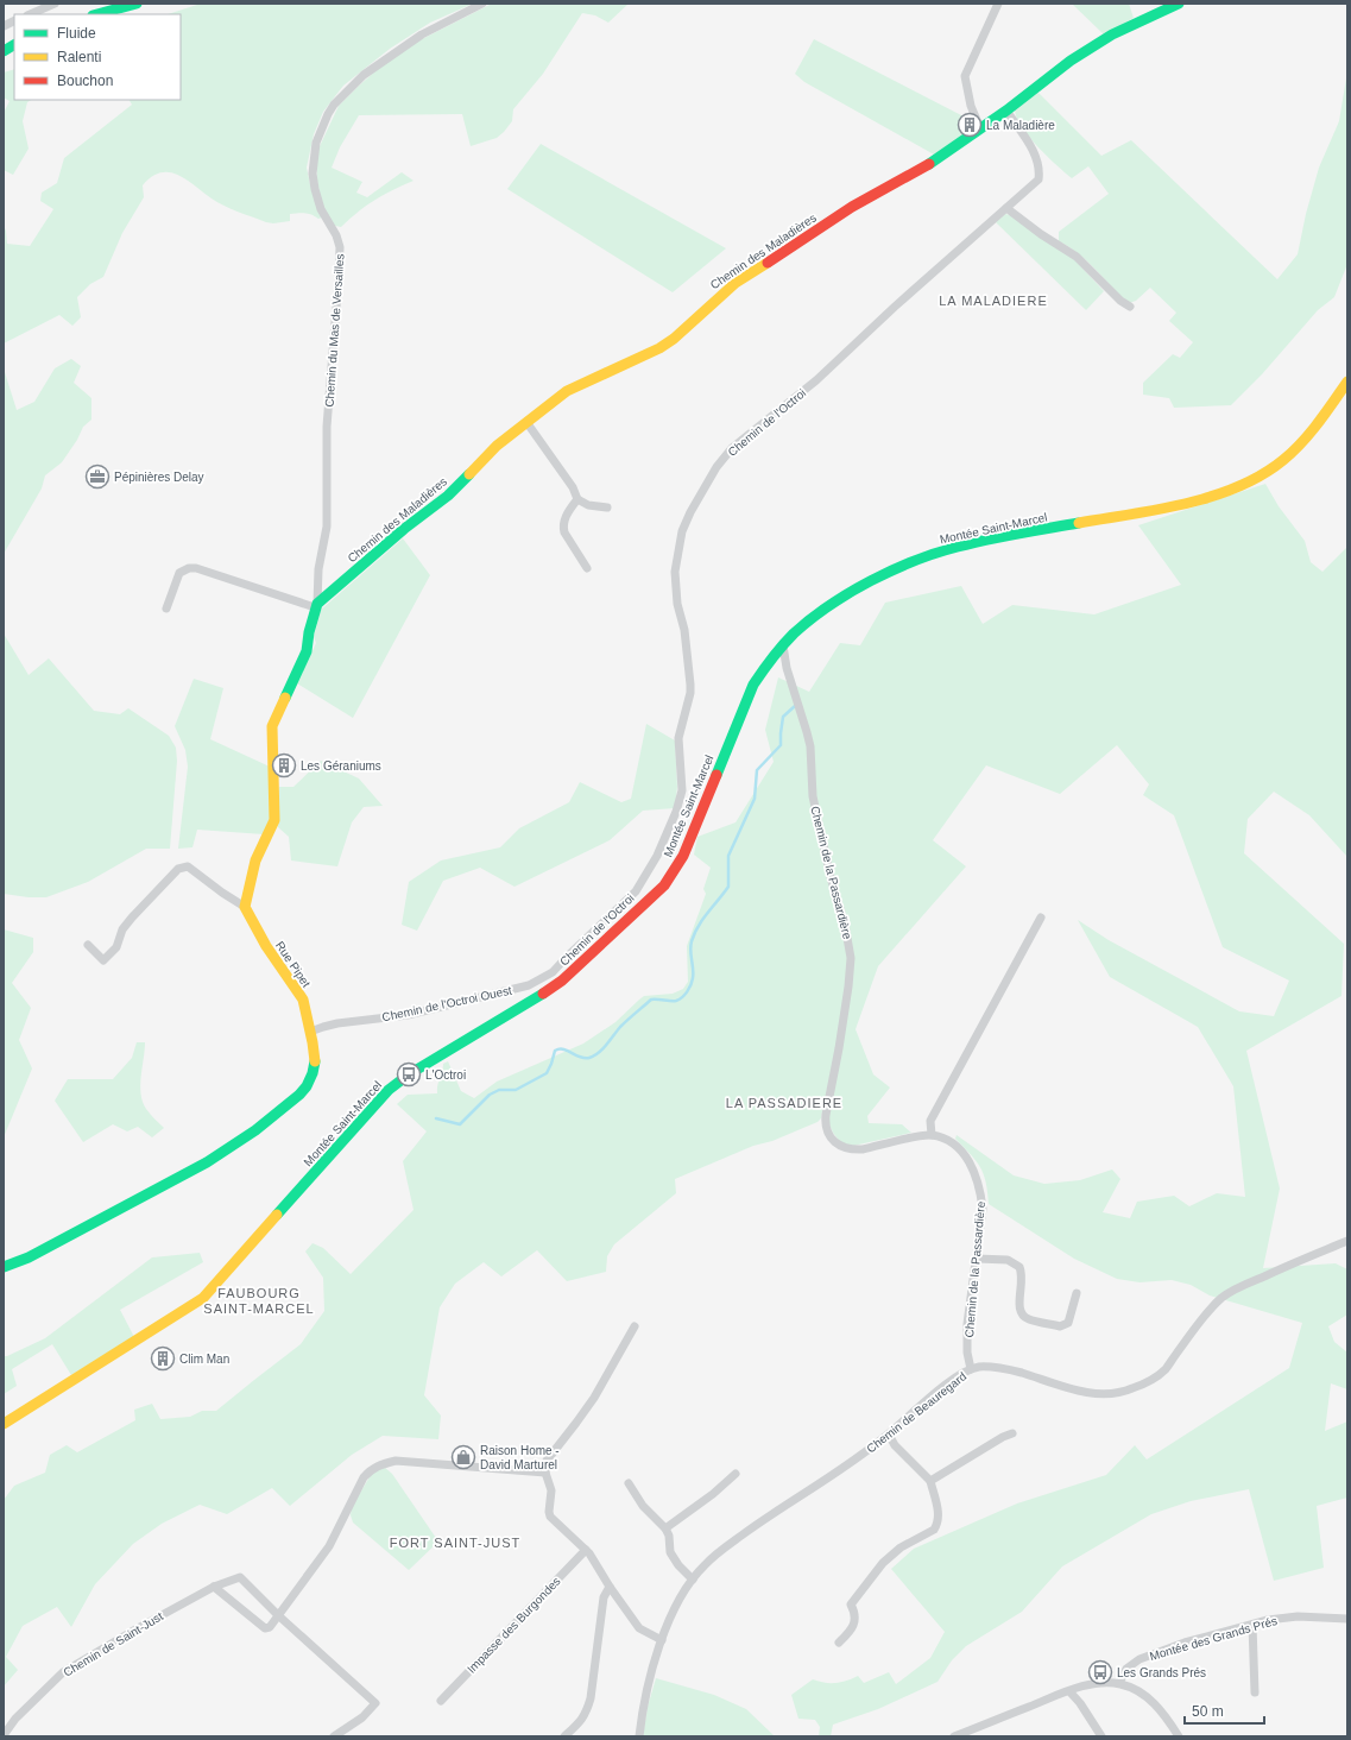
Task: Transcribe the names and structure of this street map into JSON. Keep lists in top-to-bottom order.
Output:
{
  "streets": {
    "street": [
      "Chemin des Maladières",
      "Chemin du Mas de Versailles",
      "Chemin de l'Octroi",
      "Montée Saint-Marcel",
      "Chemin de la Passardière",
      "Rue Pipet",
      "Chemin de l'Octroi Ouest",
      "Chemin de Beauregard",
      "Impasse des Burgondes",
      "Montée des Grands Prés",
      "Chemin de Saint-Just"
    ]
  },
  "crossings": [
    ["Chemin des Maladières", "Chemin du Mas de Versailles"],
    ["Chemin des Maladières", "Chemin de l'Octroi"],
    ["Chemin de l'Octroi", "Montée Saint-Marcel"],
    ["Chemin de l'Octroi", "Chemin de l'Octroi Ouest"],
    ["Montée Saint-Marcel", "Chemin de la Passardière"],
    ["Chemin de la Passardière", "Chemin de Beauregard"],
    ["Rue Pipet", "Chemin de l'Octroi Ouest"]
  ],
  "districts": [
    "LA MALADIERE",
    "LA PASSADIERE",
    "FAUBOURG SAINT-MARCEL",
    "FORT SAINT-JUST"
  ],
  "places": {
    "building": ["La Maladière", "Les Géraniums", "Clim Man"],
    "office": ["Pépinières Delay"],
    "bus stop": ["L'Octroi", "Les Grands Prés"],
    "shop": ["Raison Home - David Marturel"]
  },
  "legend": ["Fluide", "Ralenti", "Bouchon"],
  "scale_bar": "50 m"
}
